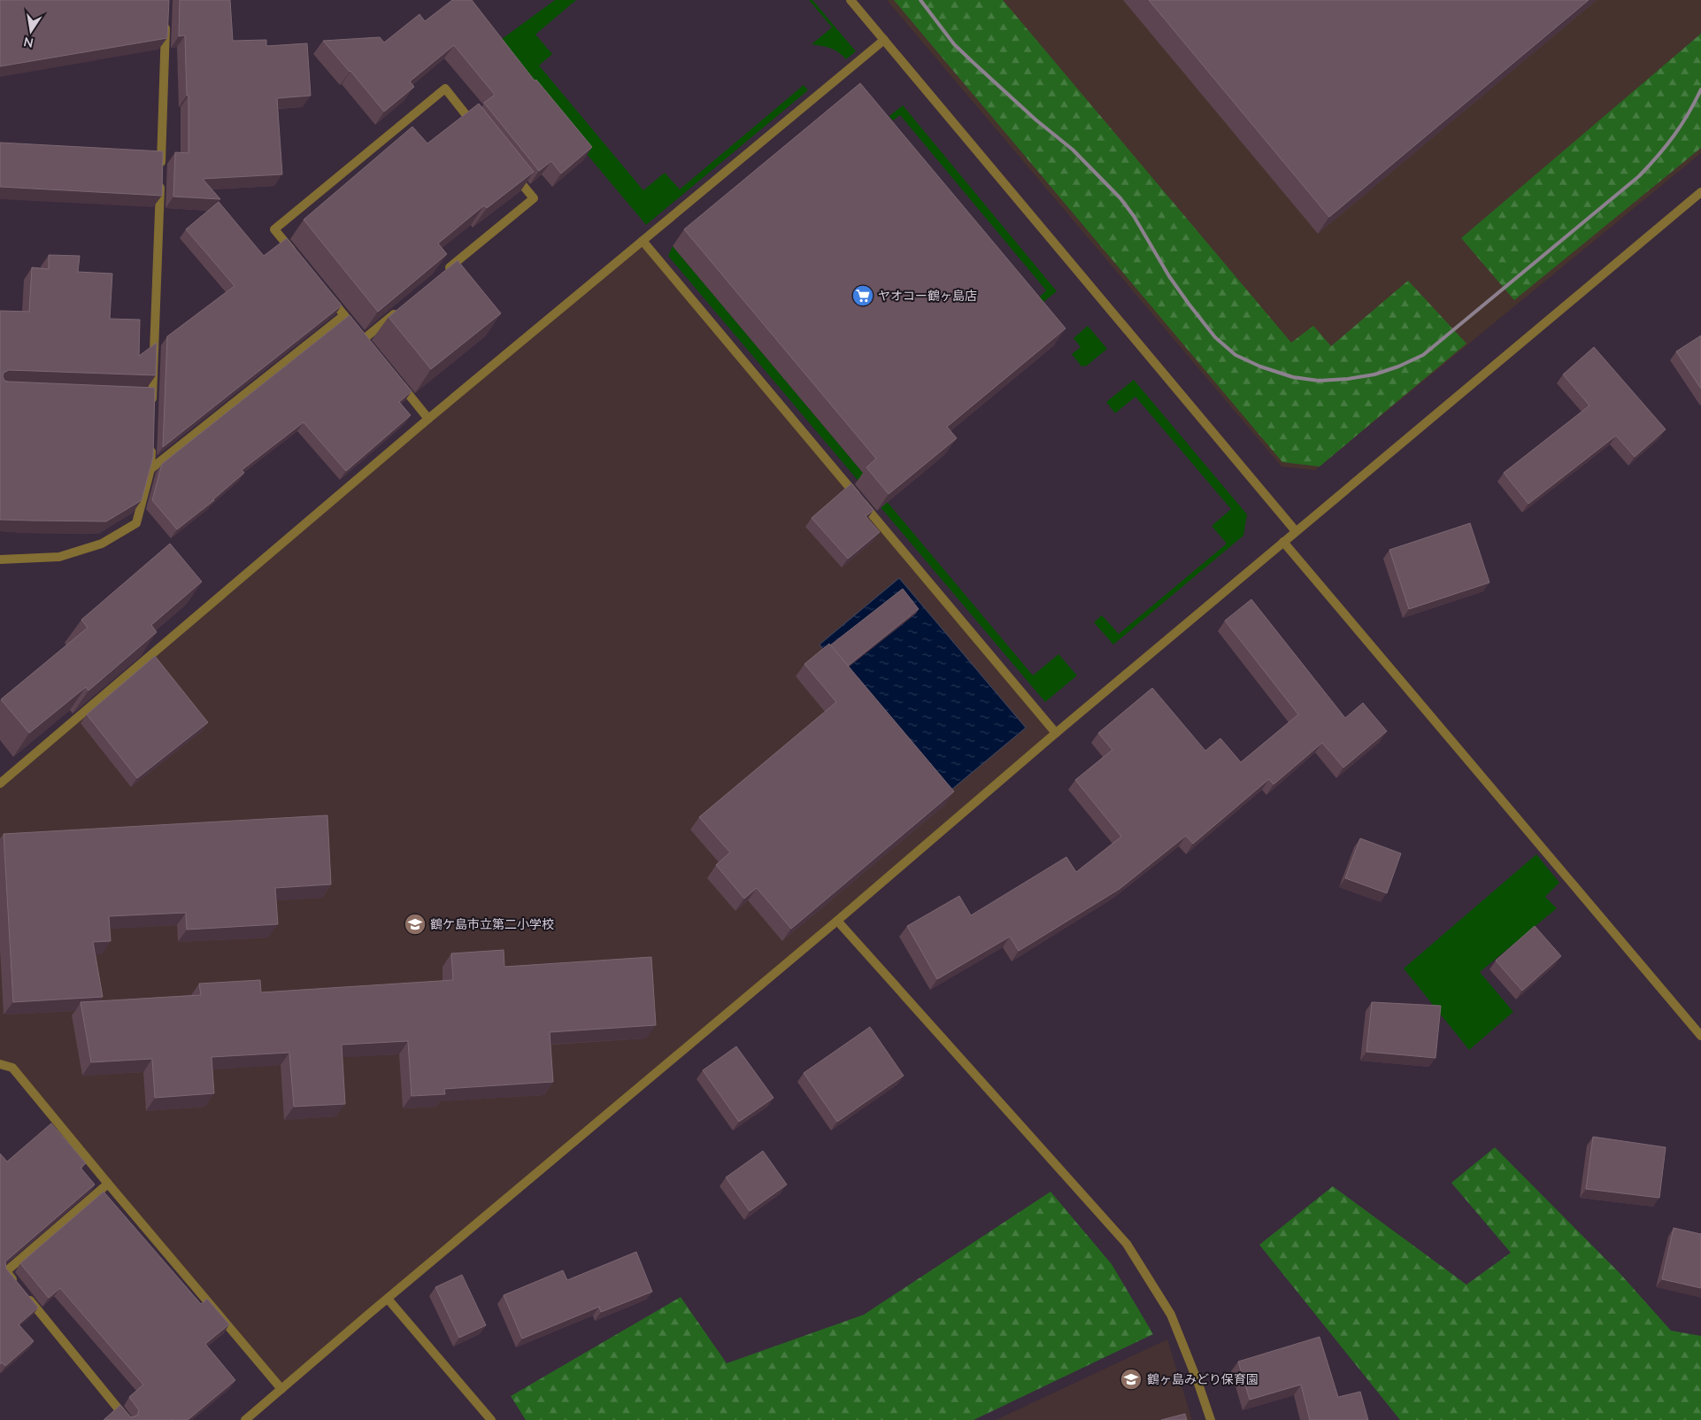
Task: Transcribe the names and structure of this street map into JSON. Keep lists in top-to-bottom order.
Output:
{
  "places": {
    "supermarket": ["ヤオコー鶴ヶ島店"],
    "school or university": ["鶴ケ島市立第二小学校", "鶴ヶ島みどり保育園"]
  },
  "north": "bottom"
}
